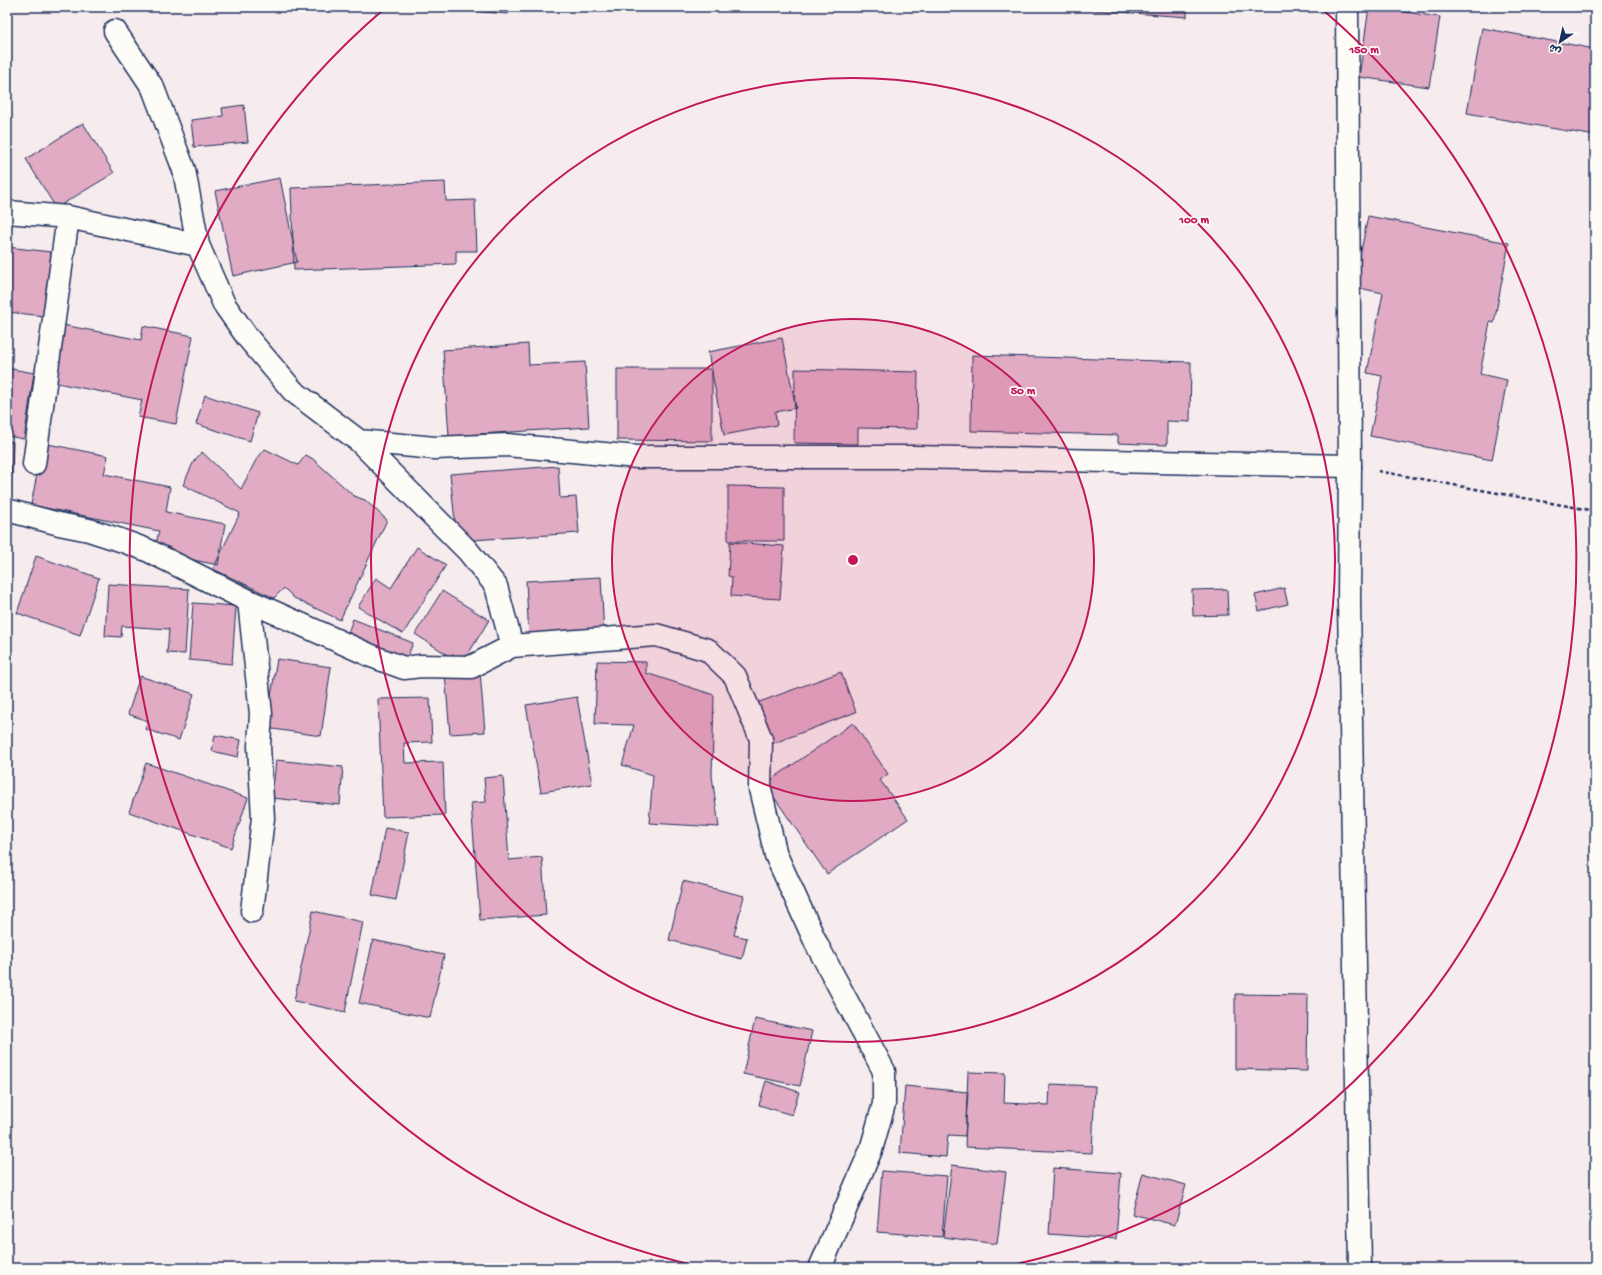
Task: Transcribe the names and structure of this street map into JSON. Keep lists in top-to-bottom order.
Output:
{
  "north": "bottom left",
  "rings": ["150 m", "100 m", "50 m"]
}
